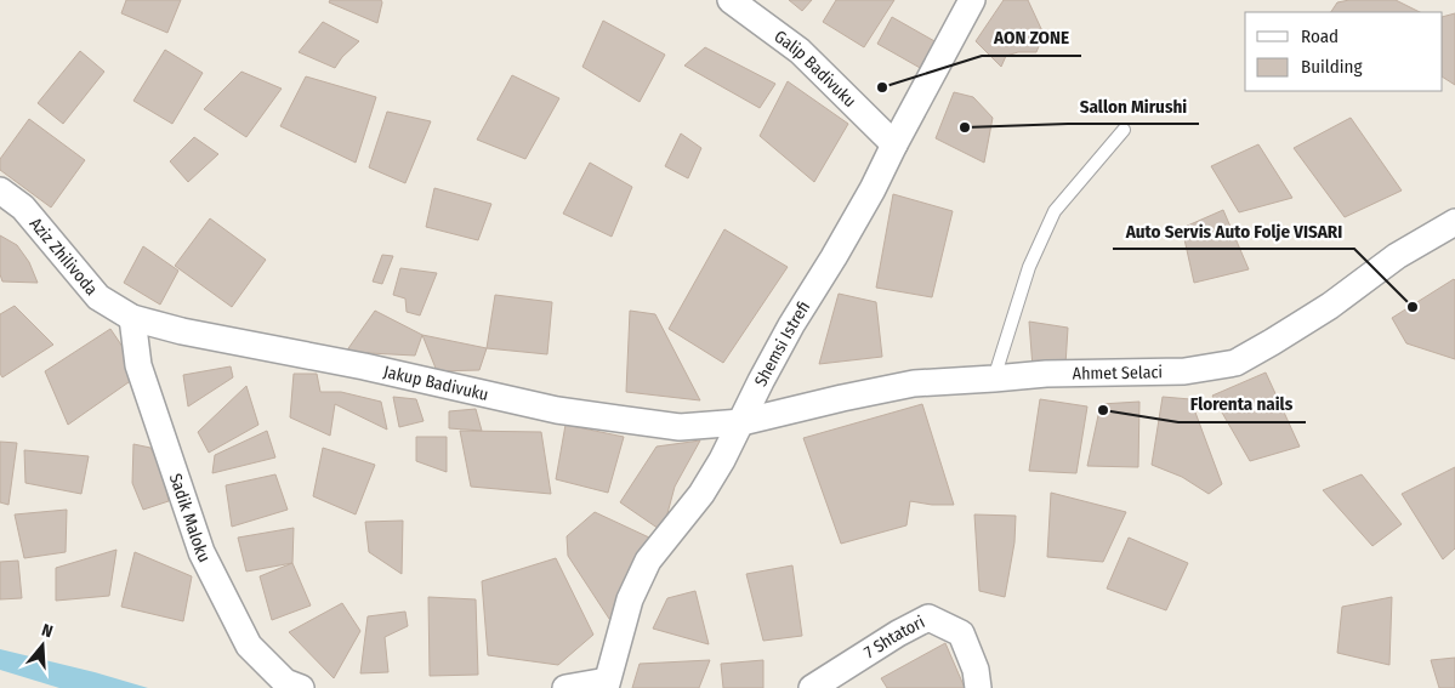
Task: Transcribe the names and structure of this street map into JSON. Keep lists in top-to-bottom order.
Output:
{
  "streets": {
    "street": [
      "Galip Badivuku",
      "Aziz Zhilivoda",
      "Shemsi Istrefi",
      "Ahmet Selaci",
      "Jakup Badivuku",
      "Sadik Maloku",
      "7 Shtatori"
    ]
  },
  "crossings": [
    ["Galip Badivuku", "Shemsi Istrefi"],
    ["Aziz Zhilivoda", "Jakup Badivuku"],
    ["Aziz Zhilivoda", "Sadik Maloku"],
    ["Shemsi Istrefi", "Ahmet Selaci"],
    ["Shemsi Istrefi", "Jakup Badivuku"],
    ["Ahmet Selaci", "Jakup Badivuku"],
    ["Jakup Badivuku", "Sadik Maloku"]
  ],
  "places": [
    "AON ZONE",
    "Sallon Mirushi",
    "Auto Servis Auto Folje VISARI",
    "Florenta nails"
  ],
  "legend": ["Road", "Building"],
  "north": "top"
}
